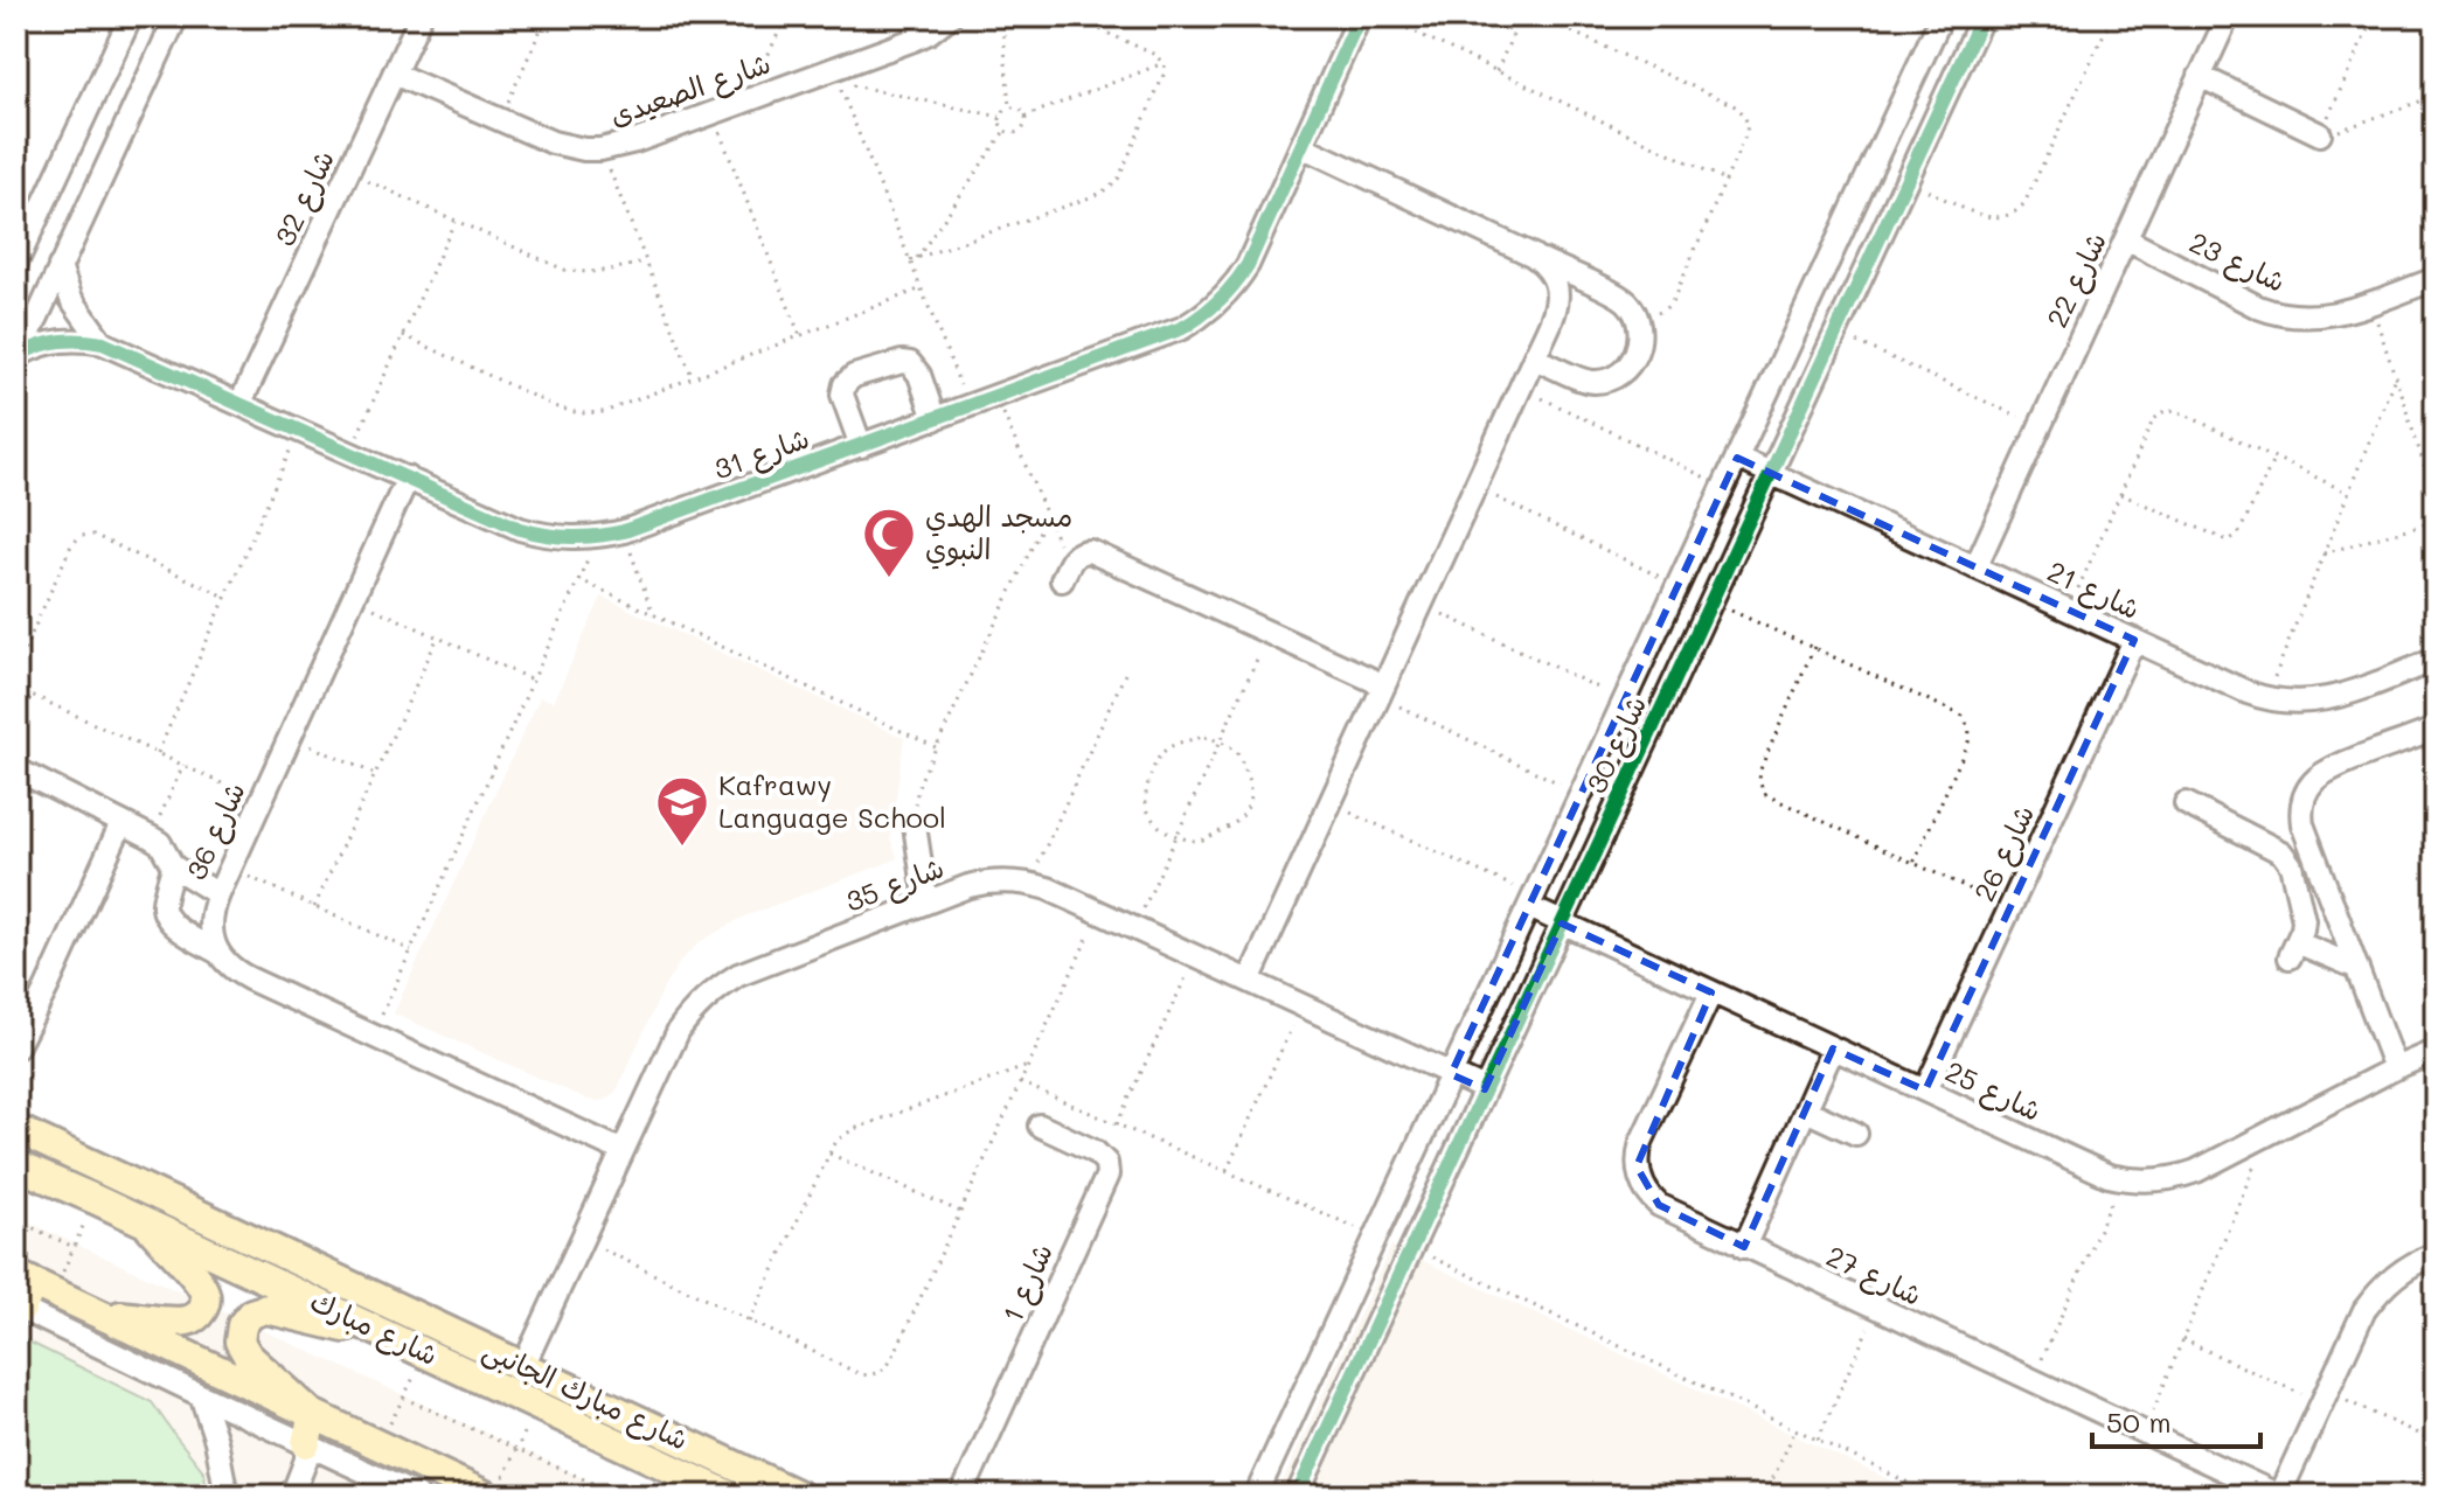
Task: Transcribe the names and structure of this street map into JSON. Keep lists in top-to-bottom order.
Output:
{
  "streets": {
    "main road": ["شارع مبارك", "شارع مبارك الجانبى"],
    "street": [
      "شارع الصعيدى",
      "شارع 32",
      "شارع 23",
      "شارع 22",
      "شارع 31",
      "شارع 21",
      "شارع 30",
      "شارع 36",
      "شارع 26",
      "شارع 35",
      "شارع 25",
      "شارع 27",
      "شارع 1"
    ]
  },
  "crossings": [
    ["شارع الصعيدى", "شارع 32"],
    ["شارع 32", "شارع 31"],
    ["شارع 23", "شارع 22"],
    ["شارع 22", "شارع 21"],
    ["شارع 31", "شارع 36"],
    ["شارع 21", "شارع 30"],
    ["شارع 21", "شارع 26"],
    ["شارع 30", "شارع 35"],
    ["شارع 30", "شارع 25"],
    ["شارع 26", "شارع 25"],
    ["شارع 35", "شارع مبارك الجانبى"],
    ["شارع 25", "شارع 27"]
  ],
  "places": {
    "mosque": ["مسجد الهدي النبوي"],
    "school or university": ["Kafrawy Language School"]
  },
  "scale_bar": "50 m"
}
